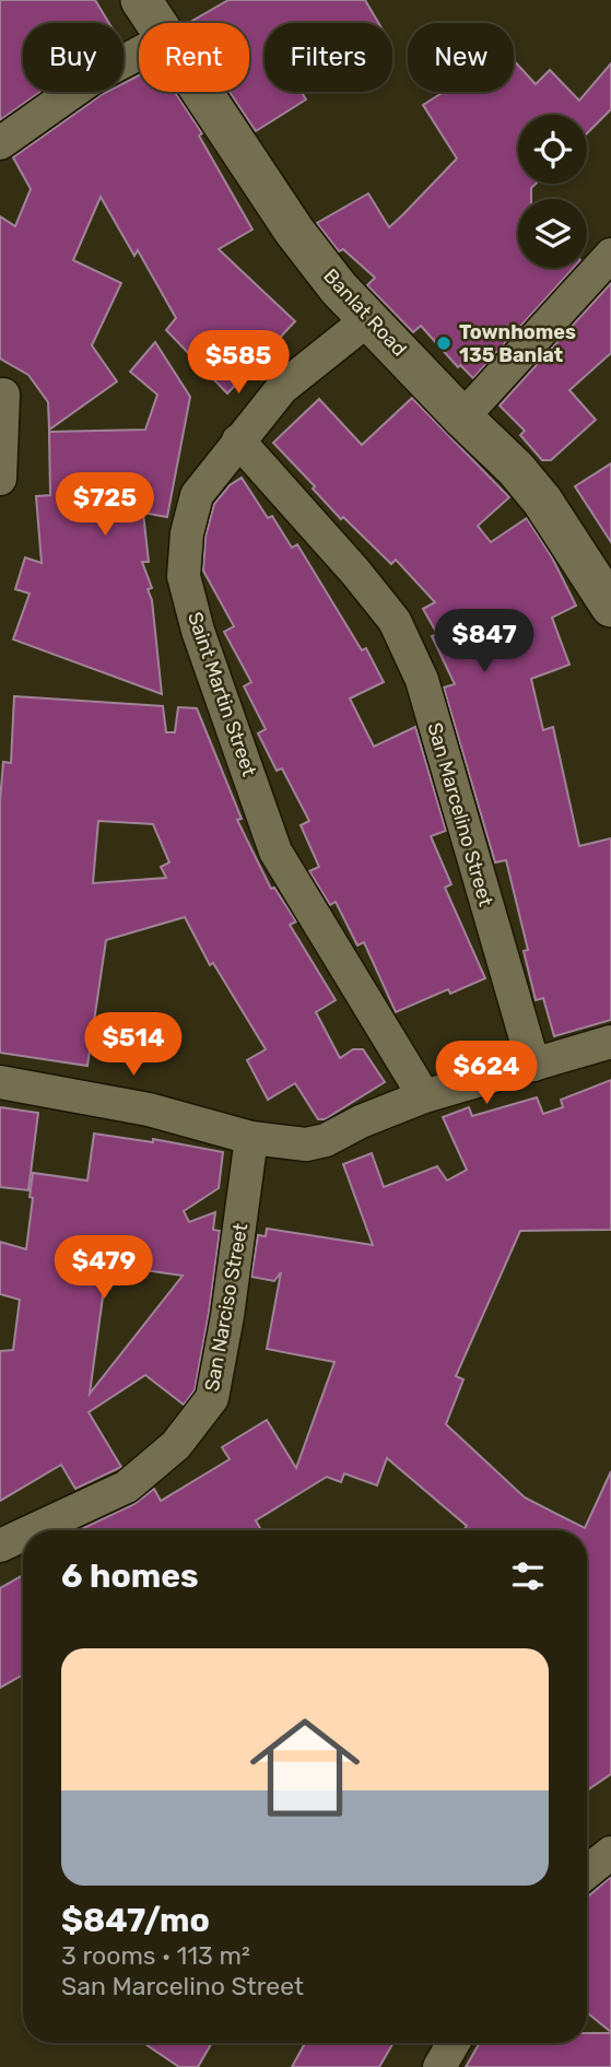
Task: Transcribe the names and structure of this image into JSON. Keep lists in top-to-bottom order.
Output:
{
  "streets": {
    "street": [
      "Banlat Road",
      "Saint Martin Street",
      "San Marcelino Street",
      "San Narciso Street"
    ]
  },
  "crossings": [
    ["Banlat Road", "Saint Martin Street"],
    ["Saint Martin Street", "San Marcelino Street"]
  ],
  "places": ["Townhomes 135 Banlat"],
  "page": {
    "chip": [
      "Buy",
      "Rent",
      "Filters",
      "New"
    ],
    "price": [
      "$585",
      "$725",
      "$847",
      "$514",
      "$624",
      "$479"
    ],
    "heading": "6 homes",
    "list": [
      {
        "name": "$847/mo",
        "note": "3 rooms · 113 m² · San Marcelino Street"
      }
    ]
  }
}
